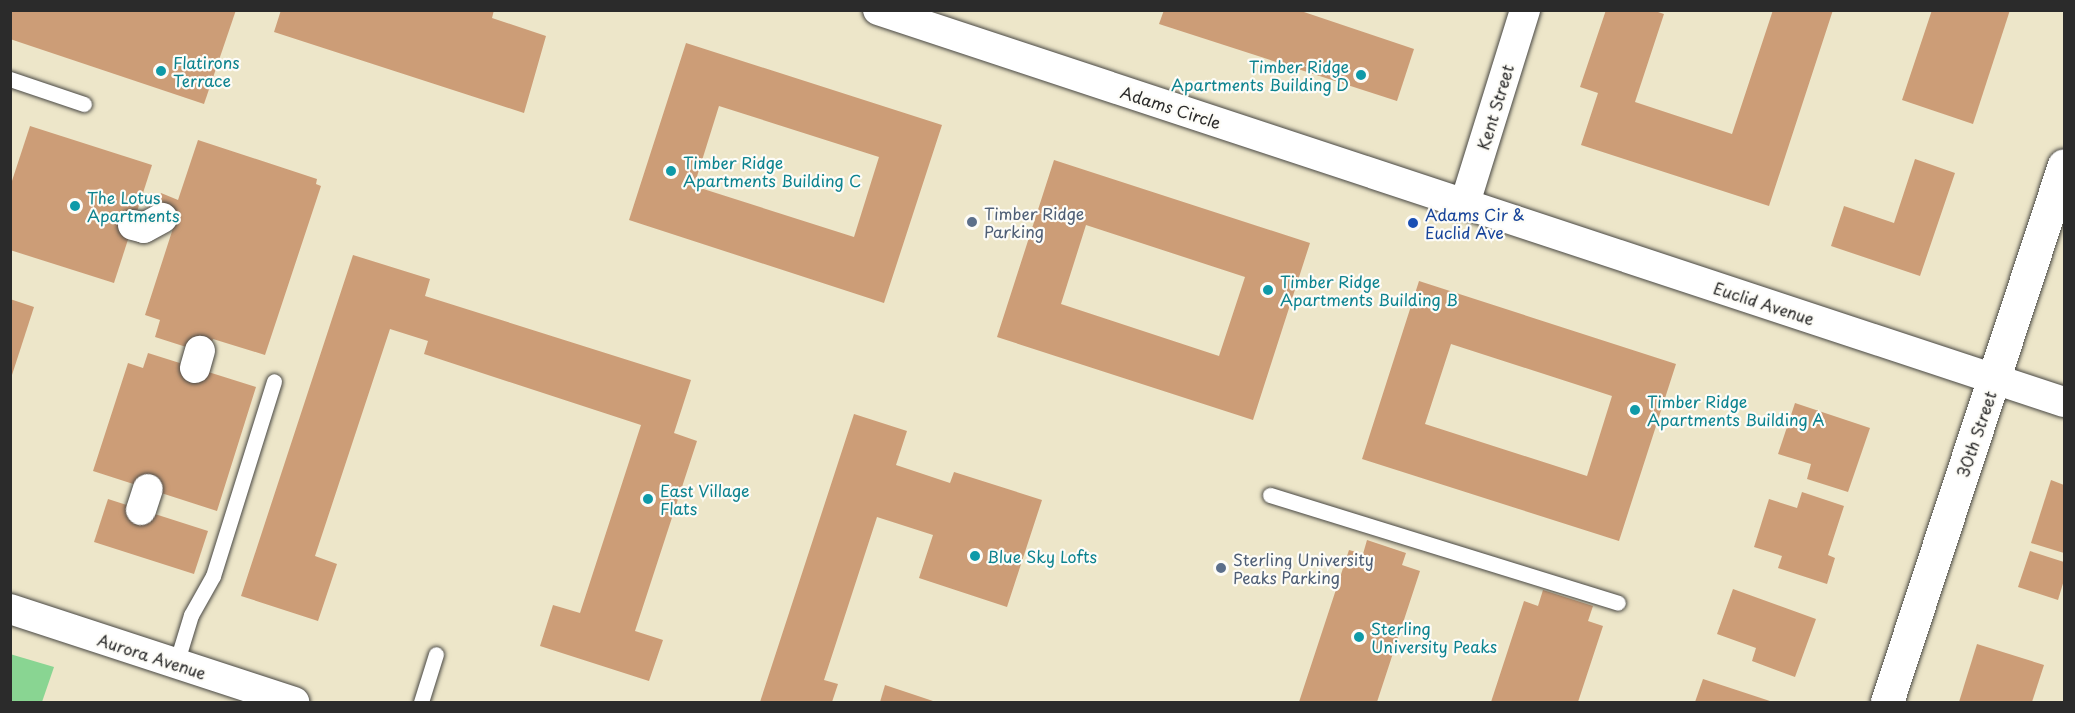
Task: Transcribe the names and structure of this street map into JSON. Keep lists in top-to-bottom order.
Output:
{
  "streets": {
    "main road": ["30th Street"],
    "street": [
      "Adams Circle",
      "Kent Street",
      "Euclid Avenue",
      "Aurora Avenue"
    ]
  },
  "crossings": [
    ["Adams Circle", "Kent Street"],
    ["Adams Circle", "Euclid Avenue"],
    ["Kent Street", "Euclid Avenue"],
    ["Euclid Avenue", "30th Street"]
  ],
  "places": [
    "Flatirons Terrace",
    "Timber Ridge Apartments Building D",
    "Timber Ridge Apartments Building C",
    "The Lotus Apartments",
    "Timber Ridge Parking",
    "Adams Cir & Euclid Ave",
    "Timber Ridge Apartments Building B",
    "Timber Ridge Apartments Building A",
    "East Village Flats",
    "Blue Sky Lofts",
    "Sterling University Peaks Parking",
    "Sterling University Peaks"
  ]
}
